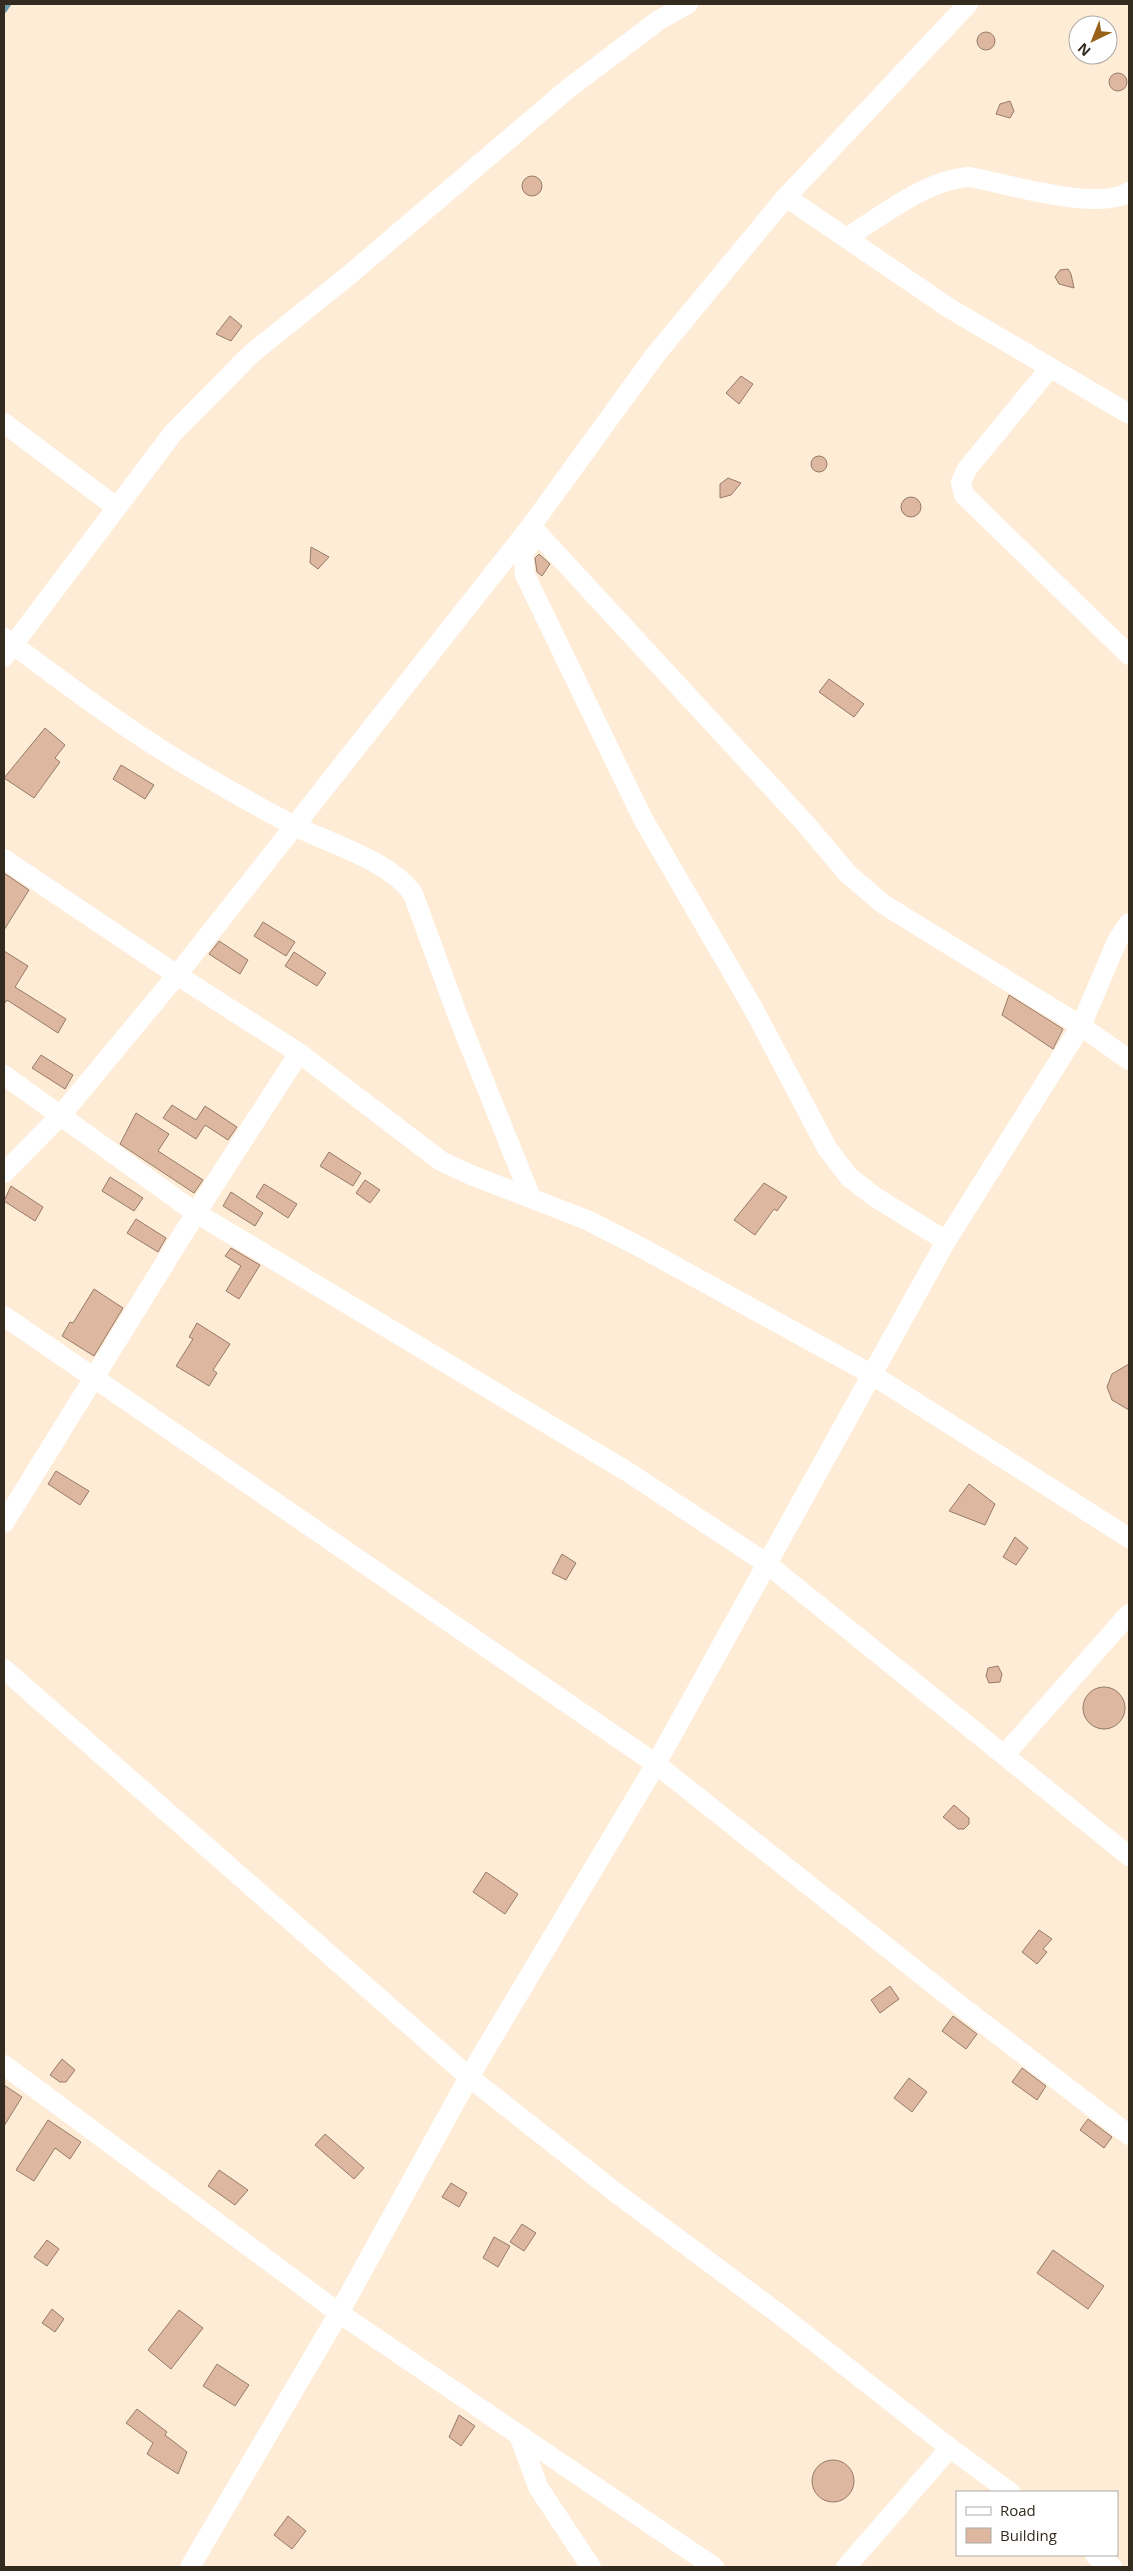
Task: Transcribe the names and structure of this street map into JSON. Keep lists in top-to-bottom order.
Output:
{
  "legend": ["Road", "Building"],
  "north": "bottom left"
}
